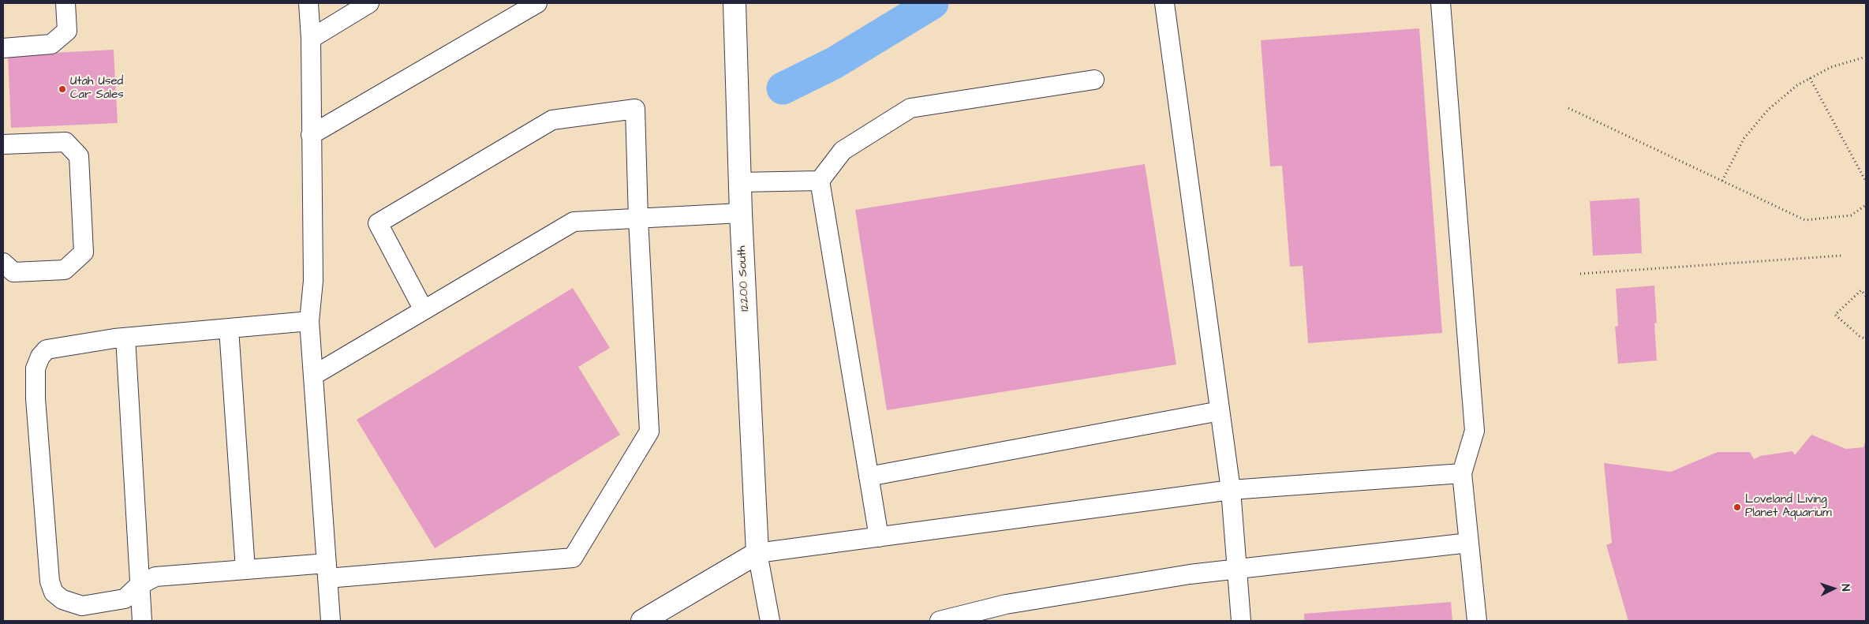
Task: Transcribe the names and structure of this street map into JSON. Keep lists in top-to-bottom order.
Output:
{
  "streets": {
    "street": ["12200 South"]
  },
  "places": ["Utah Used Car Sales", "Loveland Living Planet Aquarium"],
  "north": "right"
}
